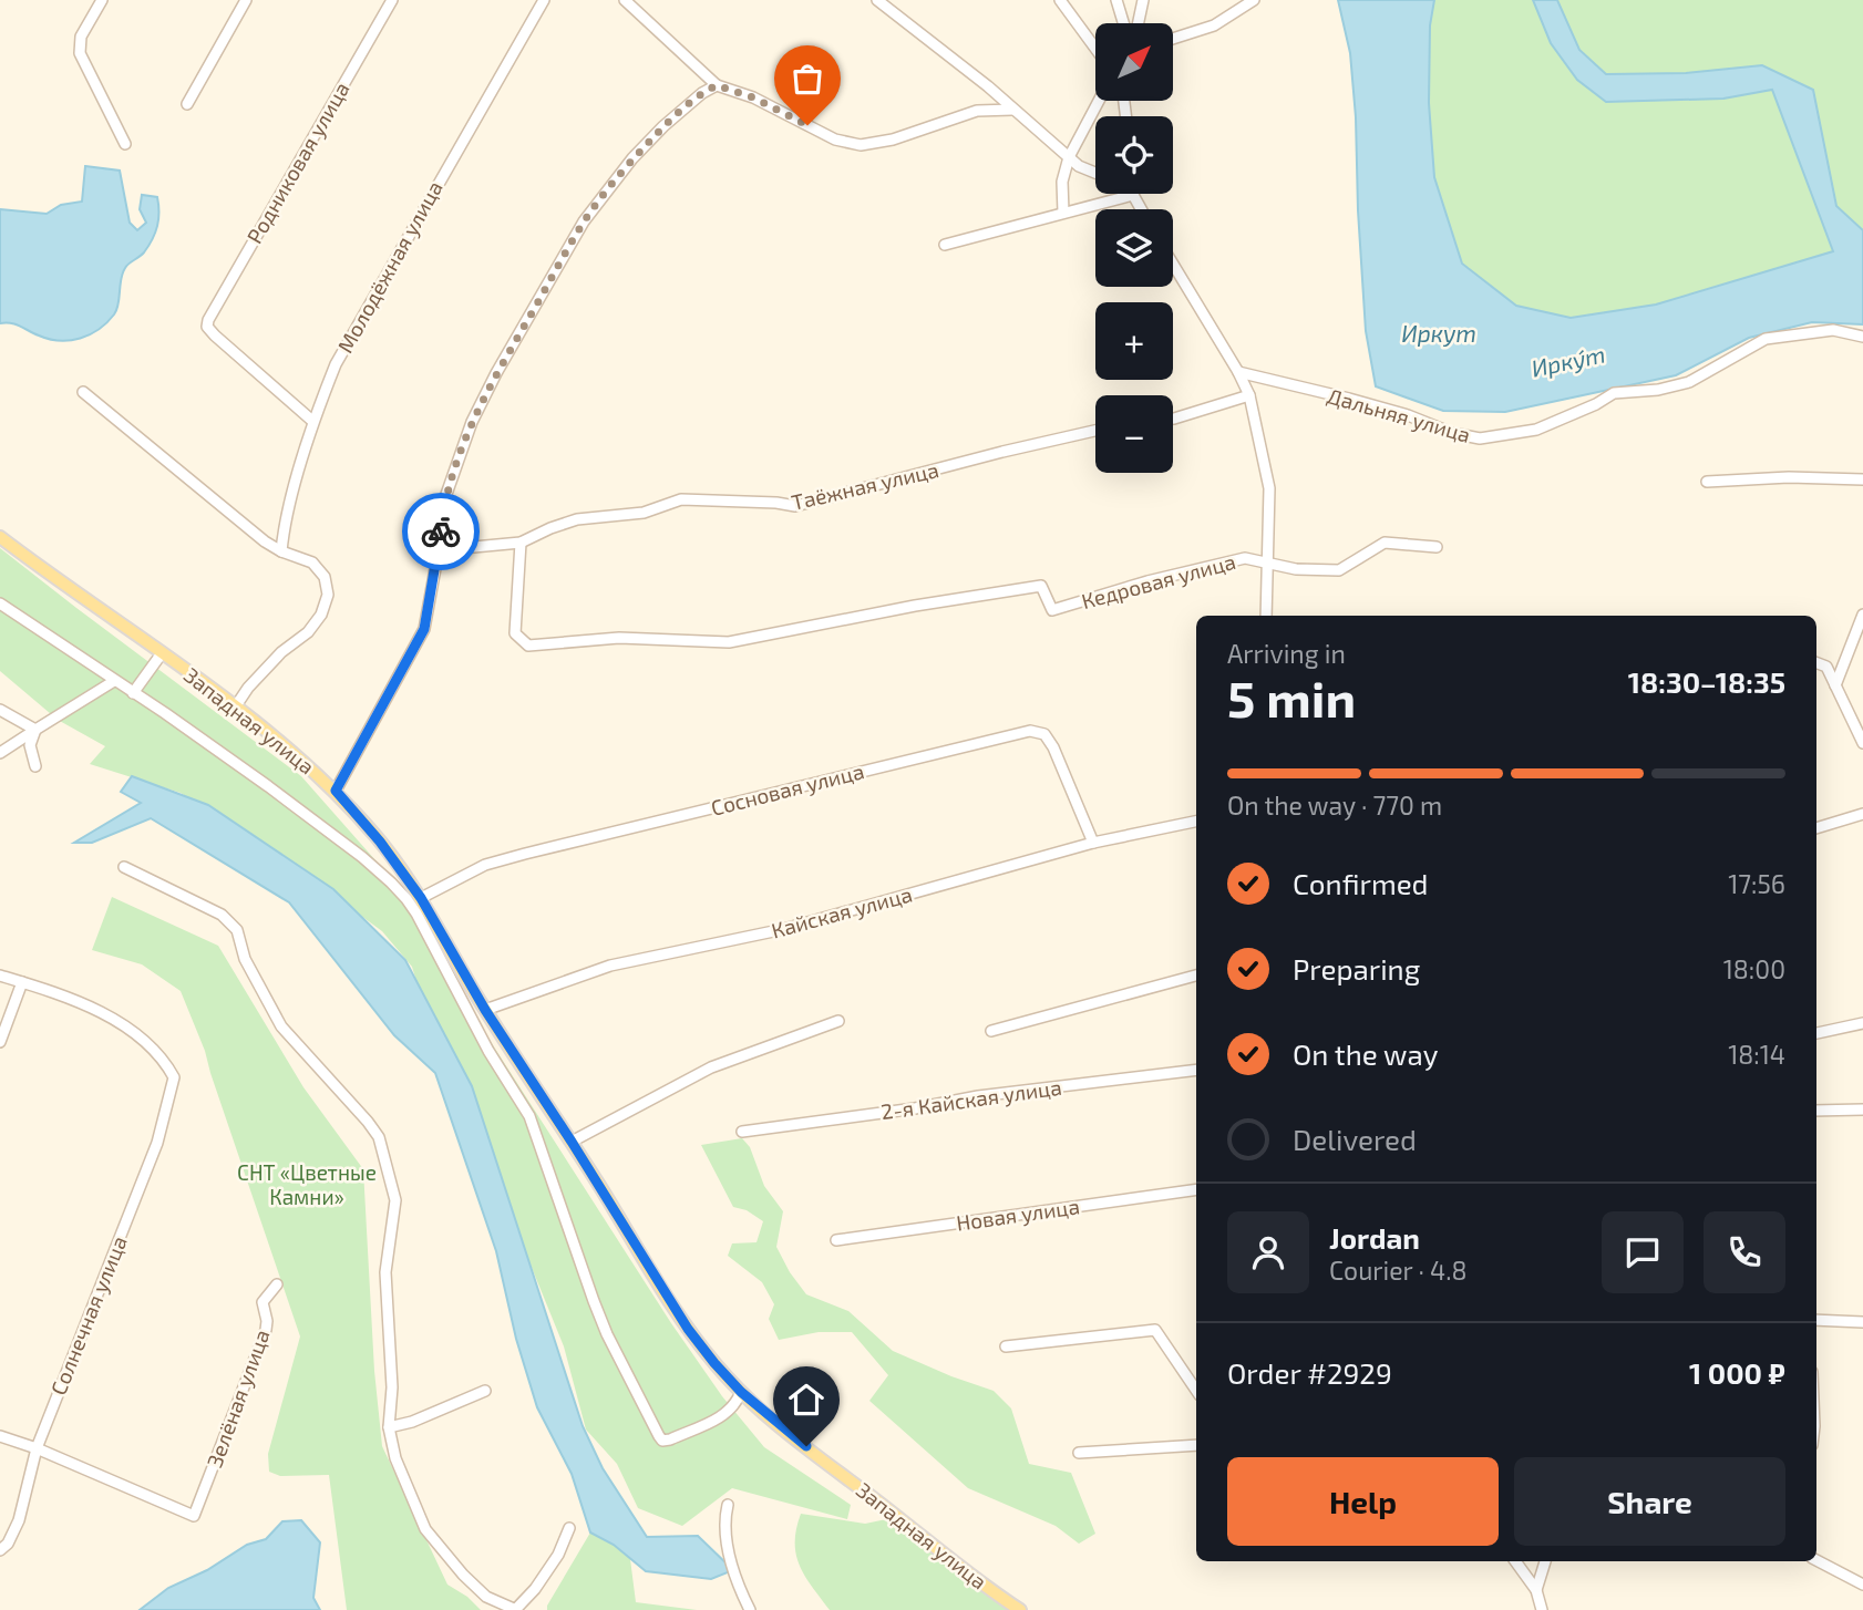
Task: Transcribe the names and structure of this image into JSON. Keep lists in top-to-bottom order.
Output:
{
  "streets": {
    "main road": ["Западная улица"],
    "street": [
      "Родниковая улица",
      "Молодёжная улица",
      "Дальняя улица",
      "Таёжная улица",
      "Кедровая улица",
      "Сосновая улица",
      "Кайская улица",
      "2-я Кайская улица",
      "Новая улица",
      "Солнечная улица",
      "Зелёная улица"
    ]
  },
  "crossings": [
    ["Родниковая улица", "Молодёжная улица"],
    ["Таёжная улица", "Кедровая улица"],
    ["Западная улица", "Сосновая улица"],
    ["Западная улица", "Кайская улица"],
    ["Сосновая улица", "Кайская улица"],
    ["Солнечная улица", "Зелёная улица"]
  ],
  "water": ["Иркут", "Ирку́т"],
  "parks": ["СНТ «Цветные Камни»"],
  "north": "top right",
  "page": {
    "map_buttons": ["+", "−"],
    "heading": ["5 min", "Arriving in", "18:30–18:35"],
    "panel": [
      "Jordan",
      "Courier · 4.8",
      "Order #2929",
      "1 000 ₽"
    ],
    "bar": "On the way · 770 m",
    "list": [
      ["Confirmed", "17:56"],
      ["Preparing", "18:00"],
      ["On the way", "18:14"],
      "Delivered"
    ],
    "buttons": ["Help", "Share"]
  }
}
